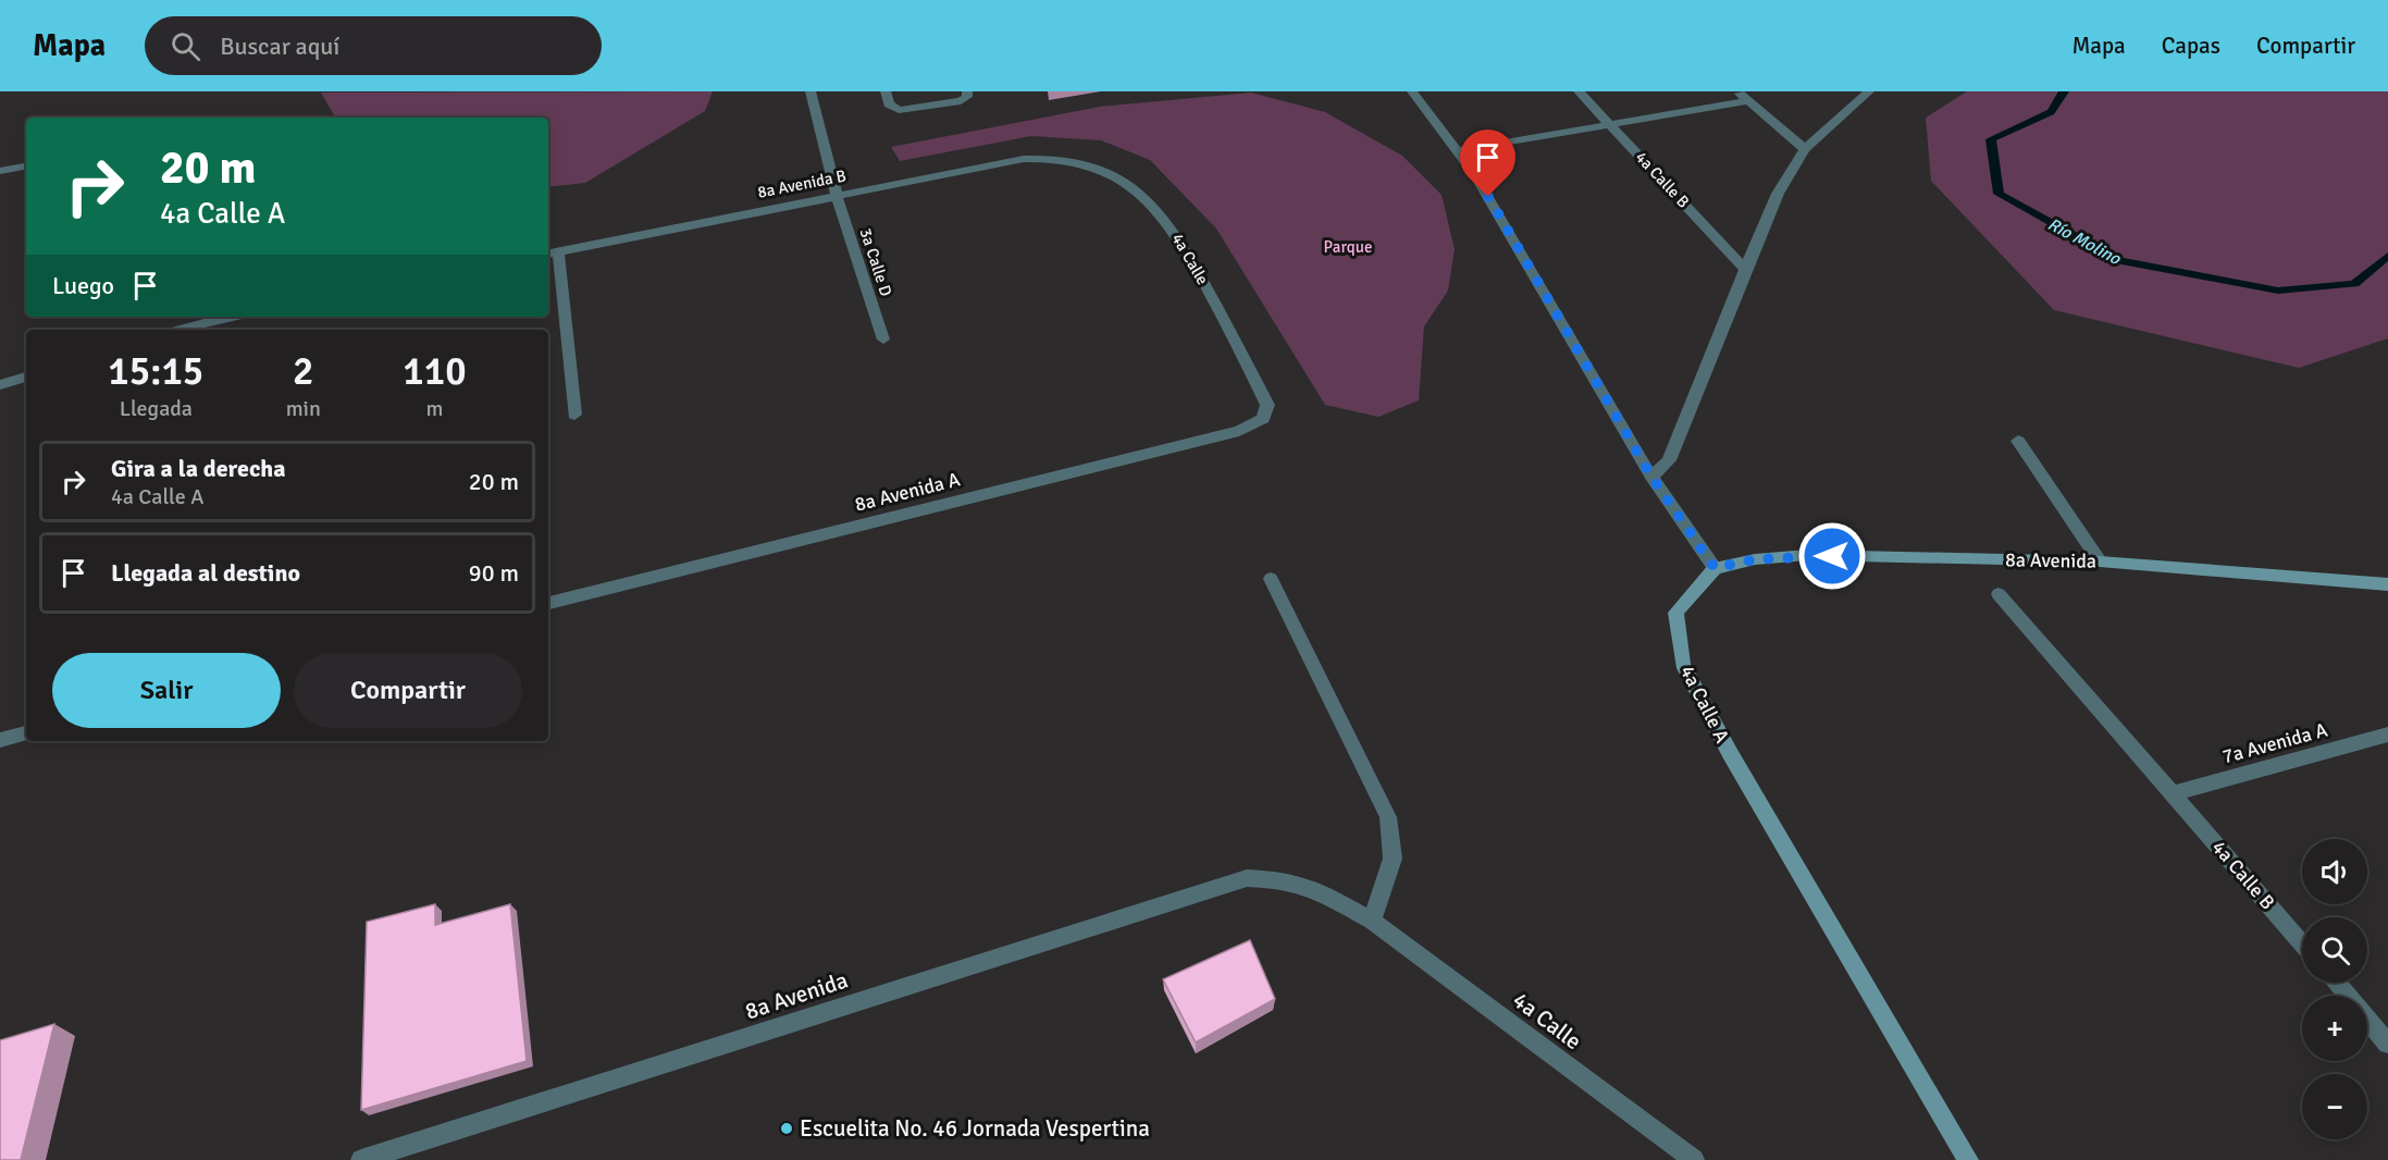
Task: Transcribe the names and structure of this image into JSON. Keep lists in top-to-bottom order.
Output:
{
  "streets": {
    "street": [
      "4a Calle B",
      "8a Avenida B",
      "4a Calle",
      "3a Calle D",
      "8a Avenida A",
      "8a Avenida",
      "4a Calle A",
      "7a Avenida A"
    ]
  },
  "crossings": [
    ["4a Calle B", "7a Avenida A"],
    ["8a Avenida B", "4a Calle"],
    ["8a Avenida B", "3a Calle D"],
    ["4a Calle", "8a Avenida A"],
    ["4a Calle", "8a Avenida"],
    ["8a Avenida", "4a Calle A"]
  ],
  "water": ["Río Molino"],
  "parks": ["Parque"],
  "places": ["Escuelita No. 46 Jornada Vespertina"],
  "page": {
    "header": "Mapa",
    "search": "Buscar aquí",
    "nav": ["Mapa", "Capas", "Compartir"],
    "turn": ["20 m", "4a Calle A"],
    "then": "Luego",
    "eta": [
      "15:15",
      "Llegada",
      "2",
      "min",
      "110",
      "m"
    ],
    "list": [
      {
        "name": "Gira a la derecha",
        "note": "4a Calle A",
        "value": "20 m"
      },
      {
        "name": "Llegada al destino",
        "value": "90 m"
      }
    ],
    "buttons": ["Salir", "Compartir"],
    "map_buttons": ["+", "−"]
  }
}
